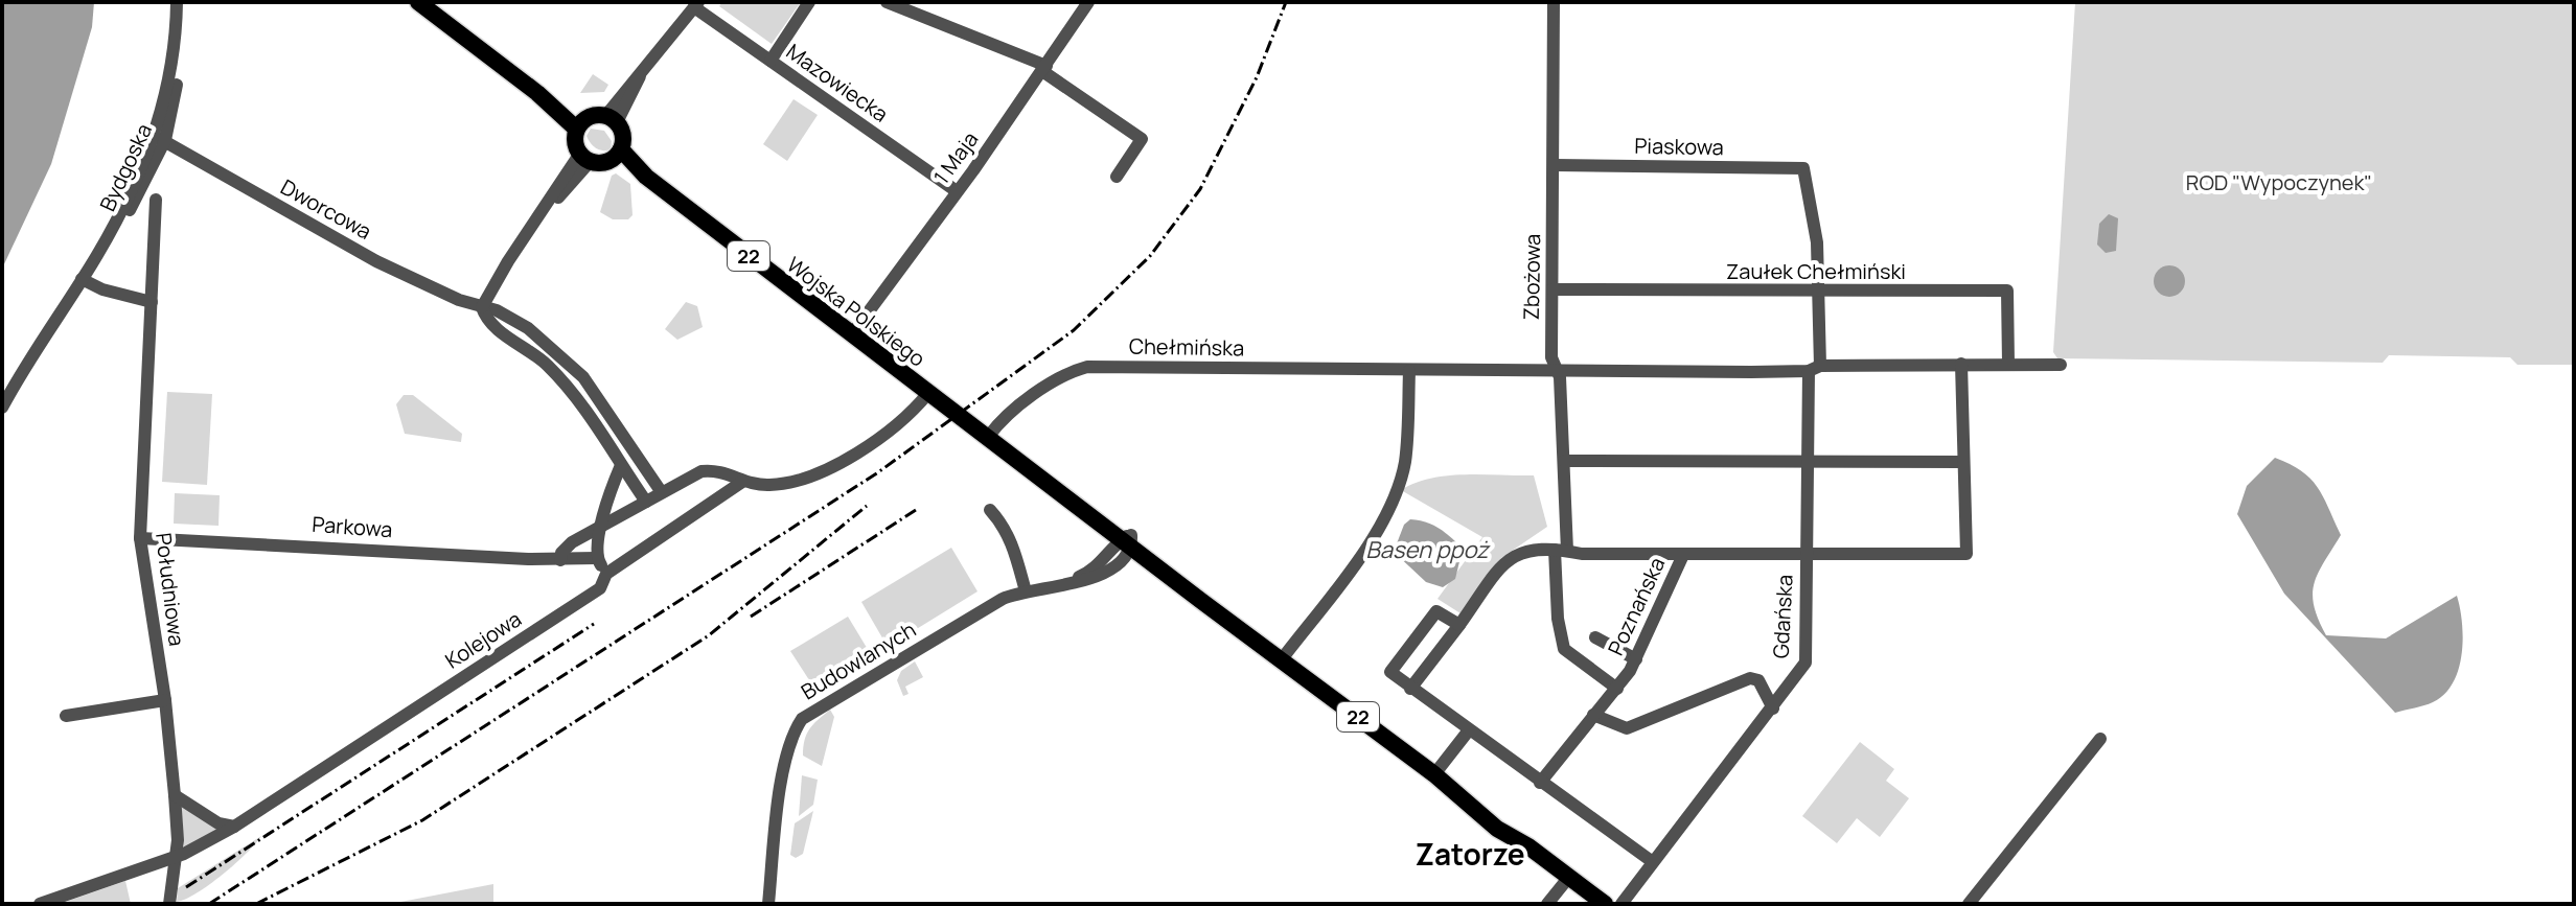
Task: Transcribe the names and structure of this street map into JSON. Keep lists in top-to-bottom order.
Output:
{
  "streets": {
    "main road": ["22", "Wojska Polskiego"],
    "street": [
      "Mazowiecka",
      "Piaskowa",
      "1 Maja",
      "Bydgoska",
      "Dworcowa",
      "Zaułek Chełmiński",
      "Zbożowa",
      "Chełmińska",
      "Parkowa",
      "Południowa",
      "Poznańska",
      "Gdańska",
      "Kolejowa",
      "Budowlanych"
    ]
  },
  "crossings": [
    ["Mazowiecka", "1 Maja"],
    ["Piaskowa", "Zbożowa"],
    ["Piaskowa", "Gdańska"],
    ["1 Maja", "Wojska Polskiego"],
    ["Bydgoska", "Dworcowa"],
    ["Zaułek Chełmiński", "Zbożowa"],
    ["Zaułek Chełmiński", "Gdańska"],
    ["Zbożowa", "Chełmińska"],
    ["Zbożowa", "Poznańska"],
    ["Wojska Polskiego", "Chełmińska"],
    ["Wojska Polskiego", "Budowlanych"],
    ["Parkowa", "Południowa"],
    ["Południowa", "Kolejowa"]
  ],
  "districts": ["Zatorze"],
  "water": ["Basen ppoż"],
  "parks": ["ROD \"Wypoczynek\""]
}
